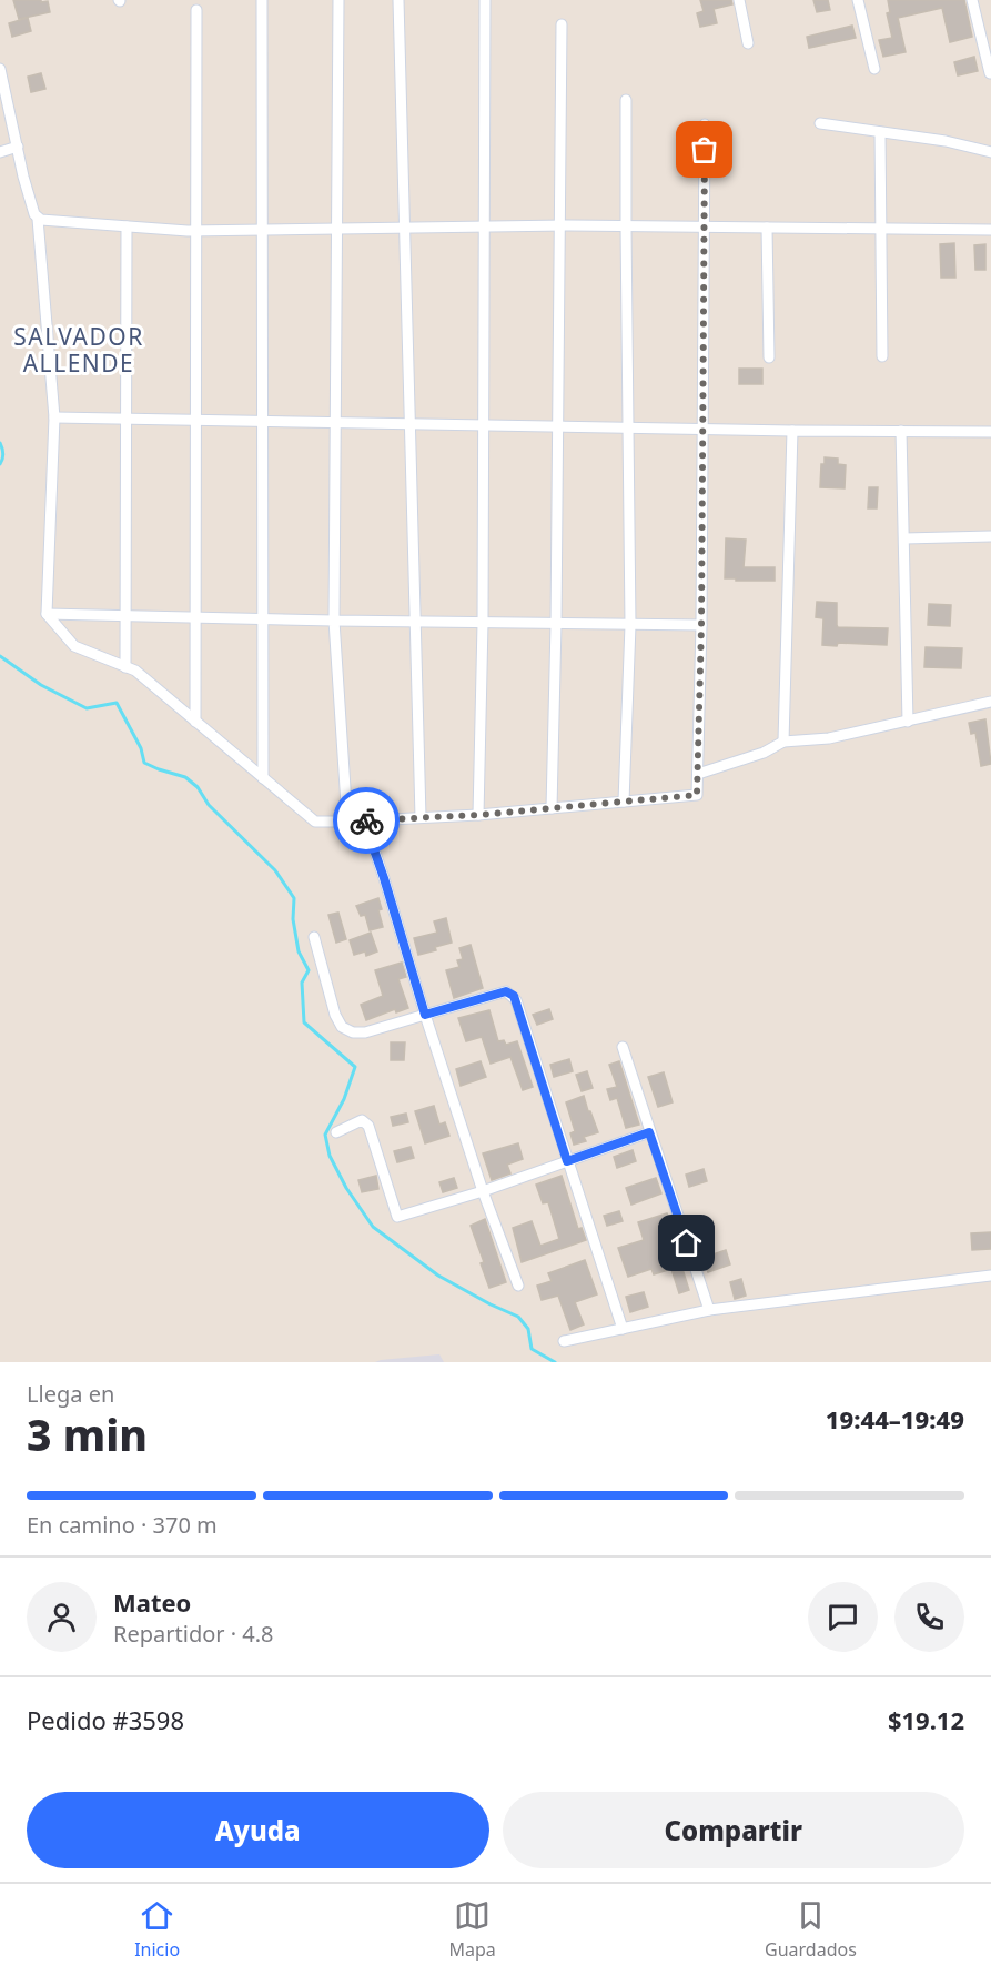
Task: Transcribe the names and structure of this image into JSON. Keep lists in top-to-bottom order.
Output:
{
  "districts": ["SALVADOR ALLENDE"],
  "page": {
    "heading": ["3 min", "Llega en", "19:44–19:49"],
    "panel": [
      "Mateo",
      "Repartidor · 4.8",
      "Pedido #3598",
      "$19.12"
    ],
    "bar": "En camino · 370 m",
    "buttons": ["Ayuda", "Compartir"],
    "tabs": ["Inicio", "Mapa", "Guardados"]
  }
}
